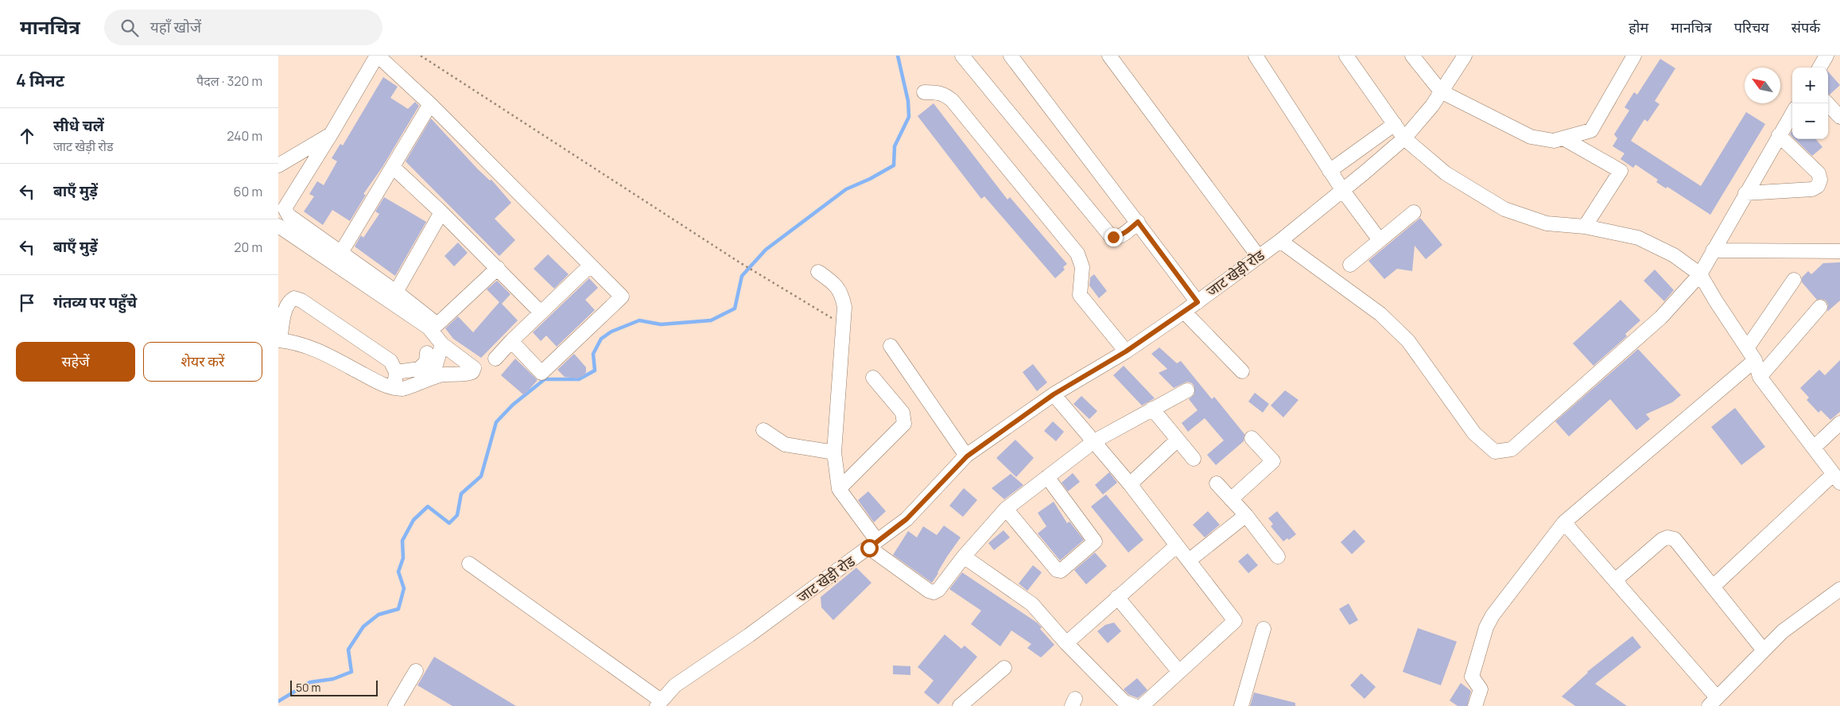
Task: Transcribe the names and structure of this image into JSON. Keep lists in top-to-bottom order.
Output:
{
  "streets": {
    "street": ["जाट खेड़ी रोड"]
  },
  "scale_bar": "50 m",
  "north": "top left",
  "page": {
    "header": "मानचित्र",
    "search": "यहाँ खोजें",
    "nav": [
      "होम",
      "मानचित्र",
      "परिचय",
      "संपर्क"
    ],
    "heading": ["4 मिनट", "पैदल · 320 m"],
    "map_buttons": ["+", "−"],
    "list": [
      ["सीधे चलें", "जाट खेड़ी रोड", "240 m"],
      ["बाएँ मुड़ें", "60 m"],
      ["बाएँ मुड़ें", "20 m"],
      "गंतव्य पर पहुँचे"
    ],
    "buttons": ["सहेजें", "शेयर करें"],
    "scale": "50 m"
  }
}
